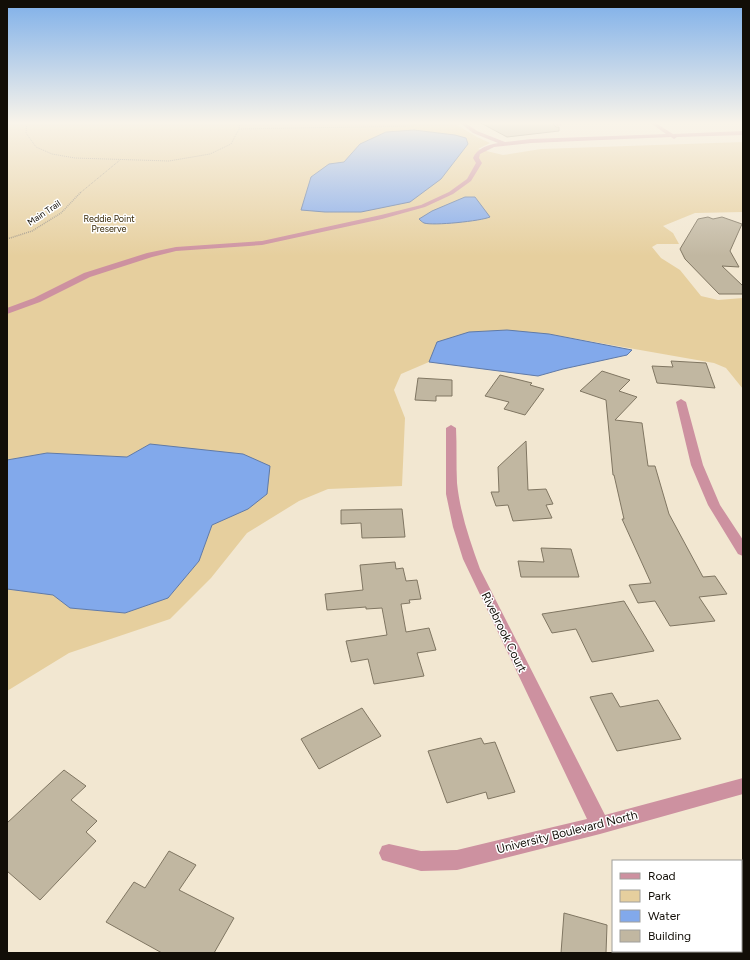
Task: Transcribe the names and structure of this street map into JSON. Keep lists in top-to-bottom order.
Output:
{
  "streets": {
    "street": ["Rivebrook Court", "University Boulevard North"],
    "path": ["Main Trail"]
  },
  "crossings": [
    ["Rivebrook Court", "University Boulevard North"]
  ],
  "parks": ["Reddie Point Preserve"],
  "legend": [
    "Road",
    "Park",
    "Water",
    "Building"
  ]
}
